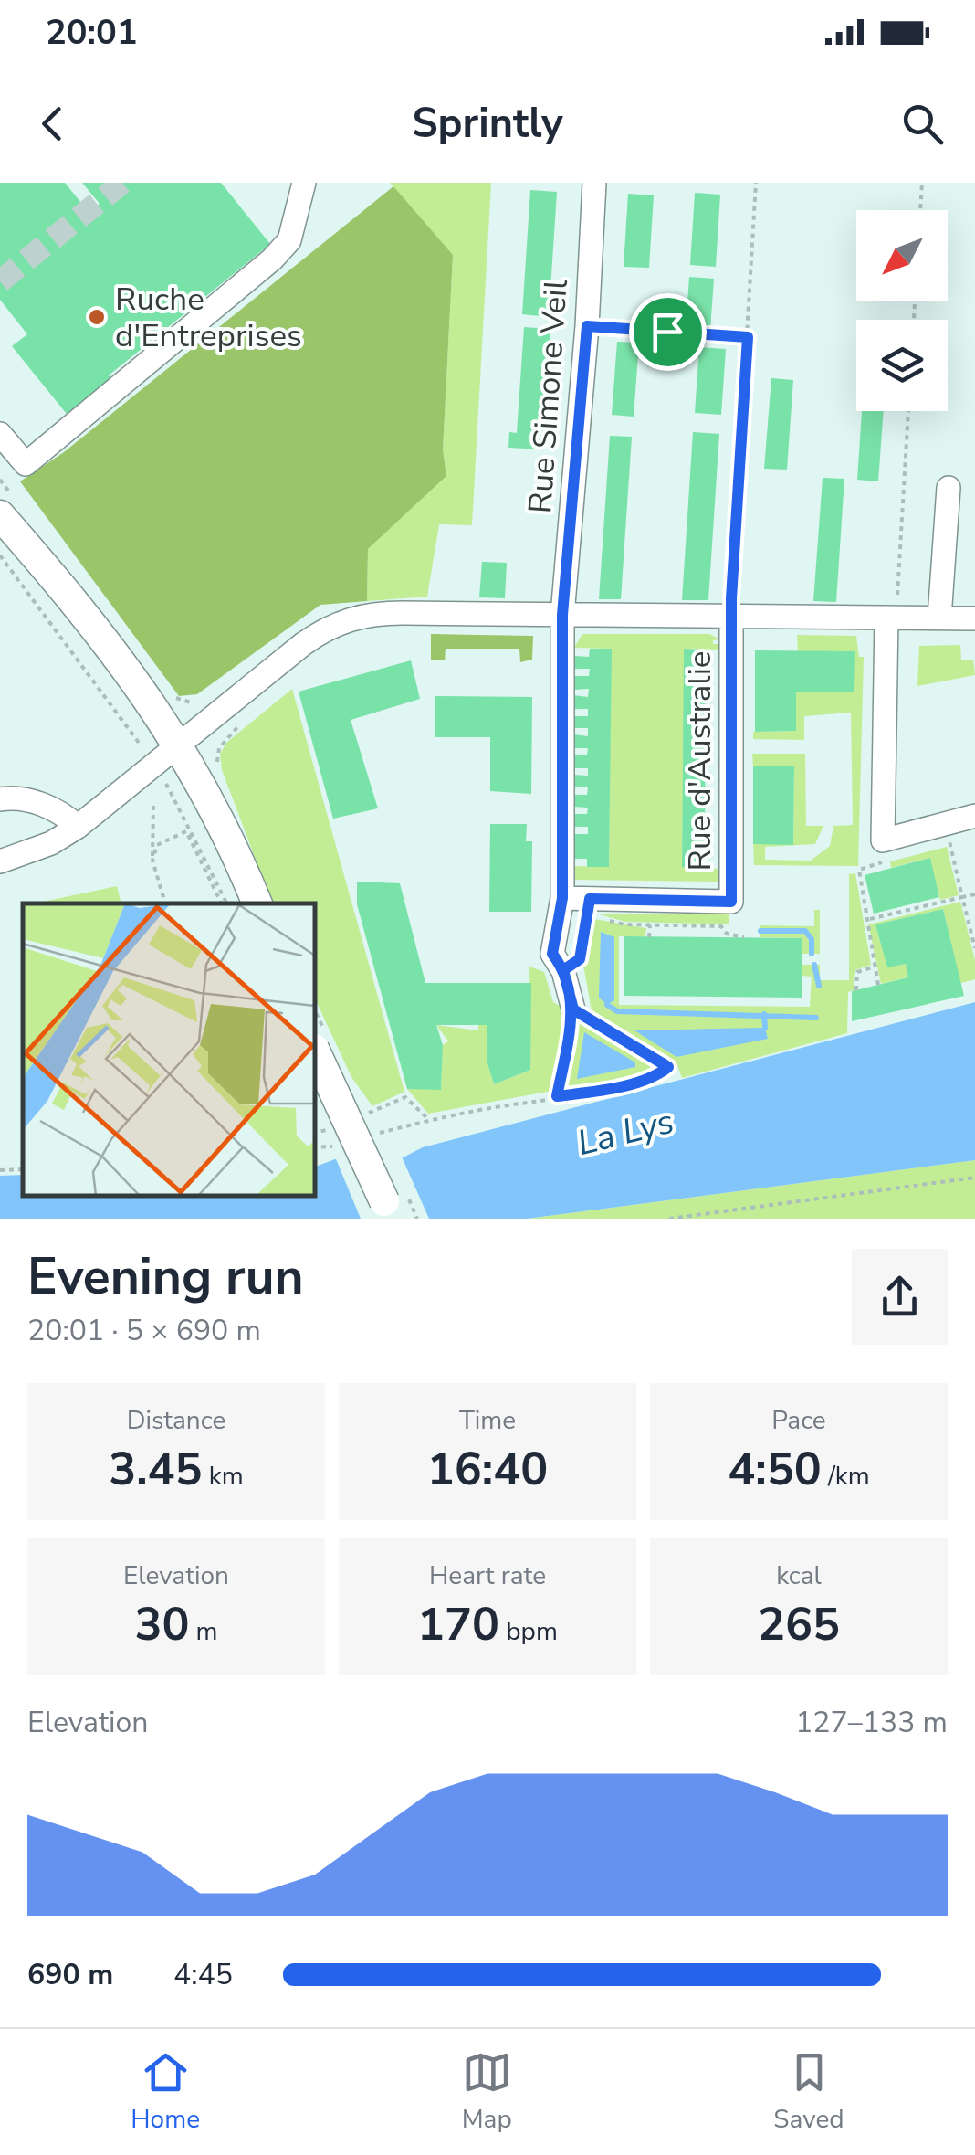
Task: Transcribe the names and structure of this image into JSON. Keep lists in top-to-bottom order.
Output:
{
  "streets": {
    "street": ["Rue Simone Veil", "Rue d'Australie"]
  },
  "water": ["La Lys"],
  "places": ["Ruche d'Entreprises"],
  "north": "bottom left",
  "page": {
    "status": "20:01",
    "header": "Sprintly",
    "heading": ["Evening run", "20:01 · 5 × 690 m"],
    "stats": [
      ["Distance", "3.45 km"],
      ["Time", "16:40"],
      ["Pace", "4:50 /km"],
      ["Elevation", "30 m"],
      ["Heart rate", "170 bpm"],
      ["kcal", "265"]
    ],
    "chart": ["Elevation", "127–133 m"],
    "list": [
      {
        "name": "690 m",
        "note": "4:45"
      }
    ],
    "tabs": ["Home", "Map", "Saved"]
  }
}
